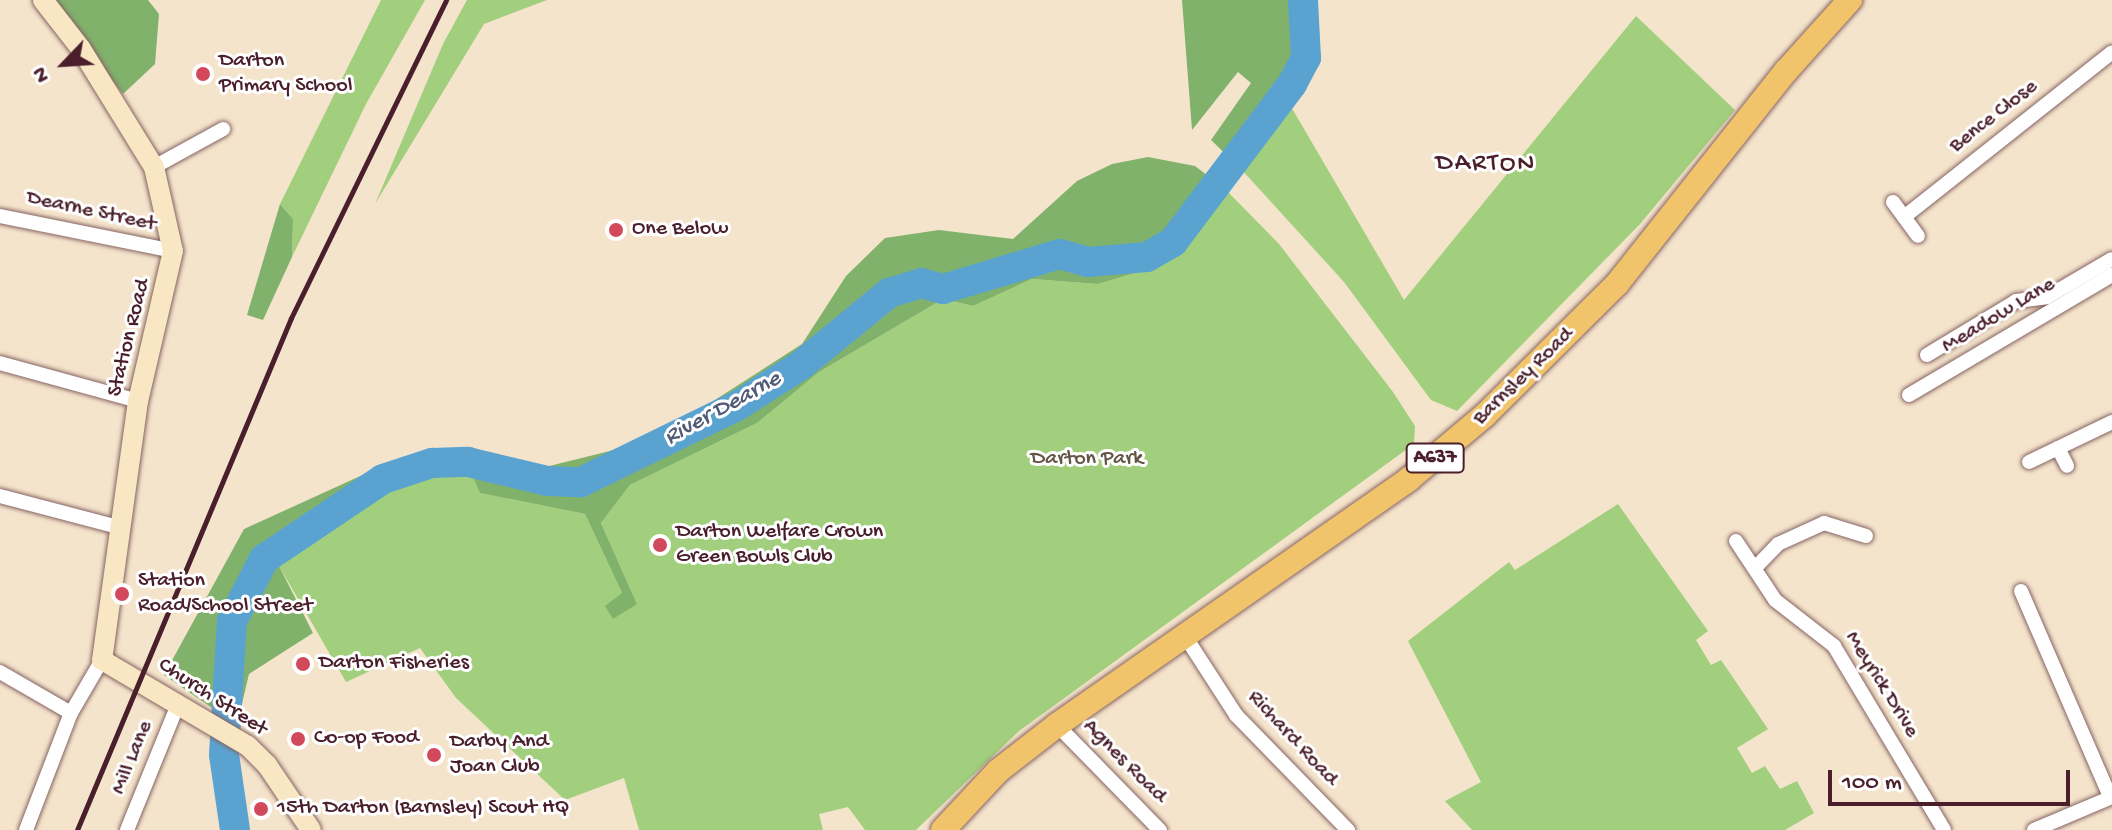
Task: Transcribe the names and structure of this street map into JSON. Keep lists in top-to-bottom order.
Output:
{
  "streets": {
    "highway": ["Barnsley Road", "A637"],
    "main road": ["Station Road", "Church Street"],
    "street": [
      "Bence Close",
      "Dearne Street",
      "Meadow Lane",
      "Meyrick Drive",
      "Richard Road",
      "Mill Lane",
      "Agnes Road"
    ]
  },
  "crossings": [
    ["Dearne Street", "Station Road"],
    ["Station Road", "Church Street"],
    ["Barnsley Road", "Richard Road"],
    ["Barnsley Road", "Agnes Road"],
    ["Church Street", "Mill Lane"]
  ],
  "districts": ["DARTON"],
  "water": ["River Dearne"],
  "parks": ["Darton Park"],
  "places": [
    "Darton Primary School",
    "One Below",
    "Darton Welfare Crown Green Bowls Club",
    "Station Road/School Street",
    "Darton Fisheries",
    "Co-op Food",
    "Darby And Joan Club",
    "15th Darton (Barnsley) Scout HQ"
  ],
  "scale_bar": "100 m",
  "north": "bottom left"
}
